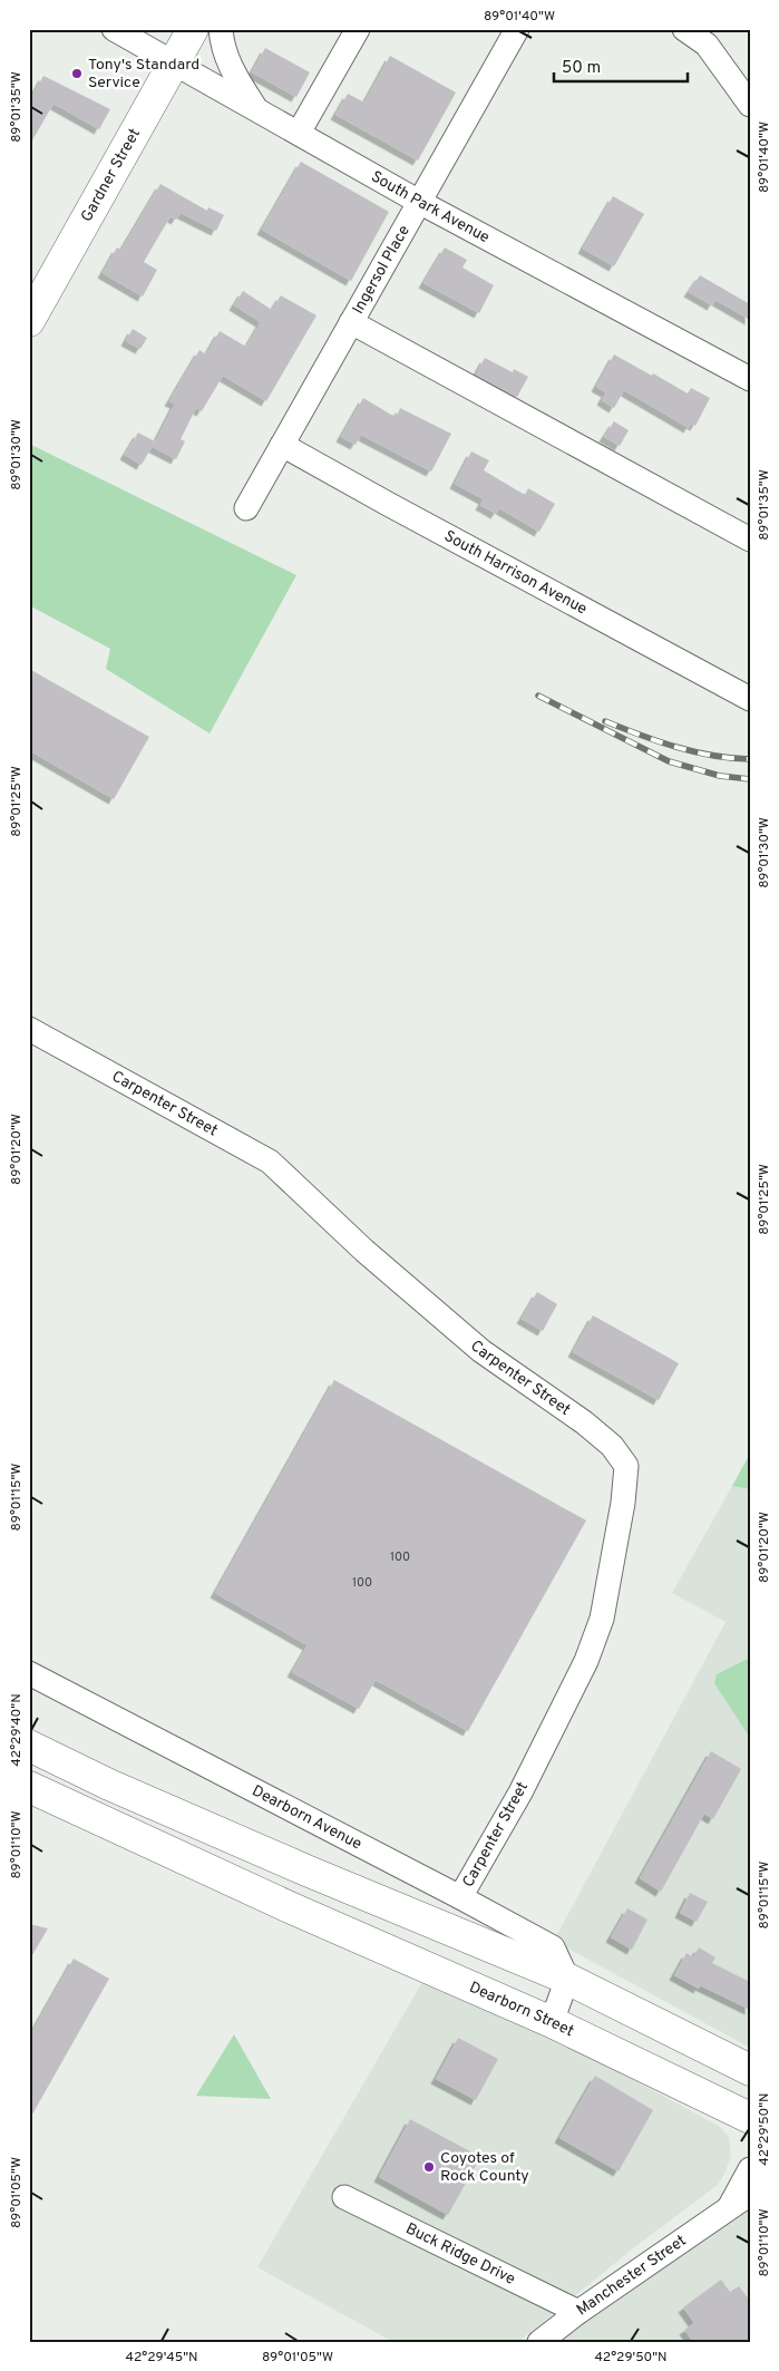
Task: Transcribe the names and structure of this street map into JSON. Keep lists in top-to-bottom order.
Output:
{
  "streets": {
    "main road": ["Gardner Street", "Dearborn Street"],
    "street": [
      "South Park Avenue",
      "Ingersol Place",
      "South Harrison Avenue",
      "Carpenter Street",
      "Dearborn Avenue",
      "Buck Ridge Drive",
      "Manchester Street"
    ]
  },
  "crossings": [
    ["Gardner Street", "South Park Avenue"],
    ["South Park Avenue", "Ingersol Place"],
    ["Ingersol Place", "South Harrison Avenue"],
    ["Carpenter Street", "Dearborn Avenue"],
    ["Buck Ridge Drive", "Manchester Street"]
  ],
  "places": ["Tony's Standard Service", "Coyotes of Rock County"],
  "house_numbers": ["100", "100"],
  "scale_bar": "50 m",
  "coordinates": [
    "89°01'40\"W",
    "89°01'35\"W",
    "89°01'30\"W",
    "89°01'25\"W",
    "89°01'20\"W",
    "89°01'15\"W",
    "42°29'40\"N",
    "89°01'10\"W",
    "42°29'50\"N",
    "89°01'05\"W",
    "42°29'45\"N"
  ]
}
